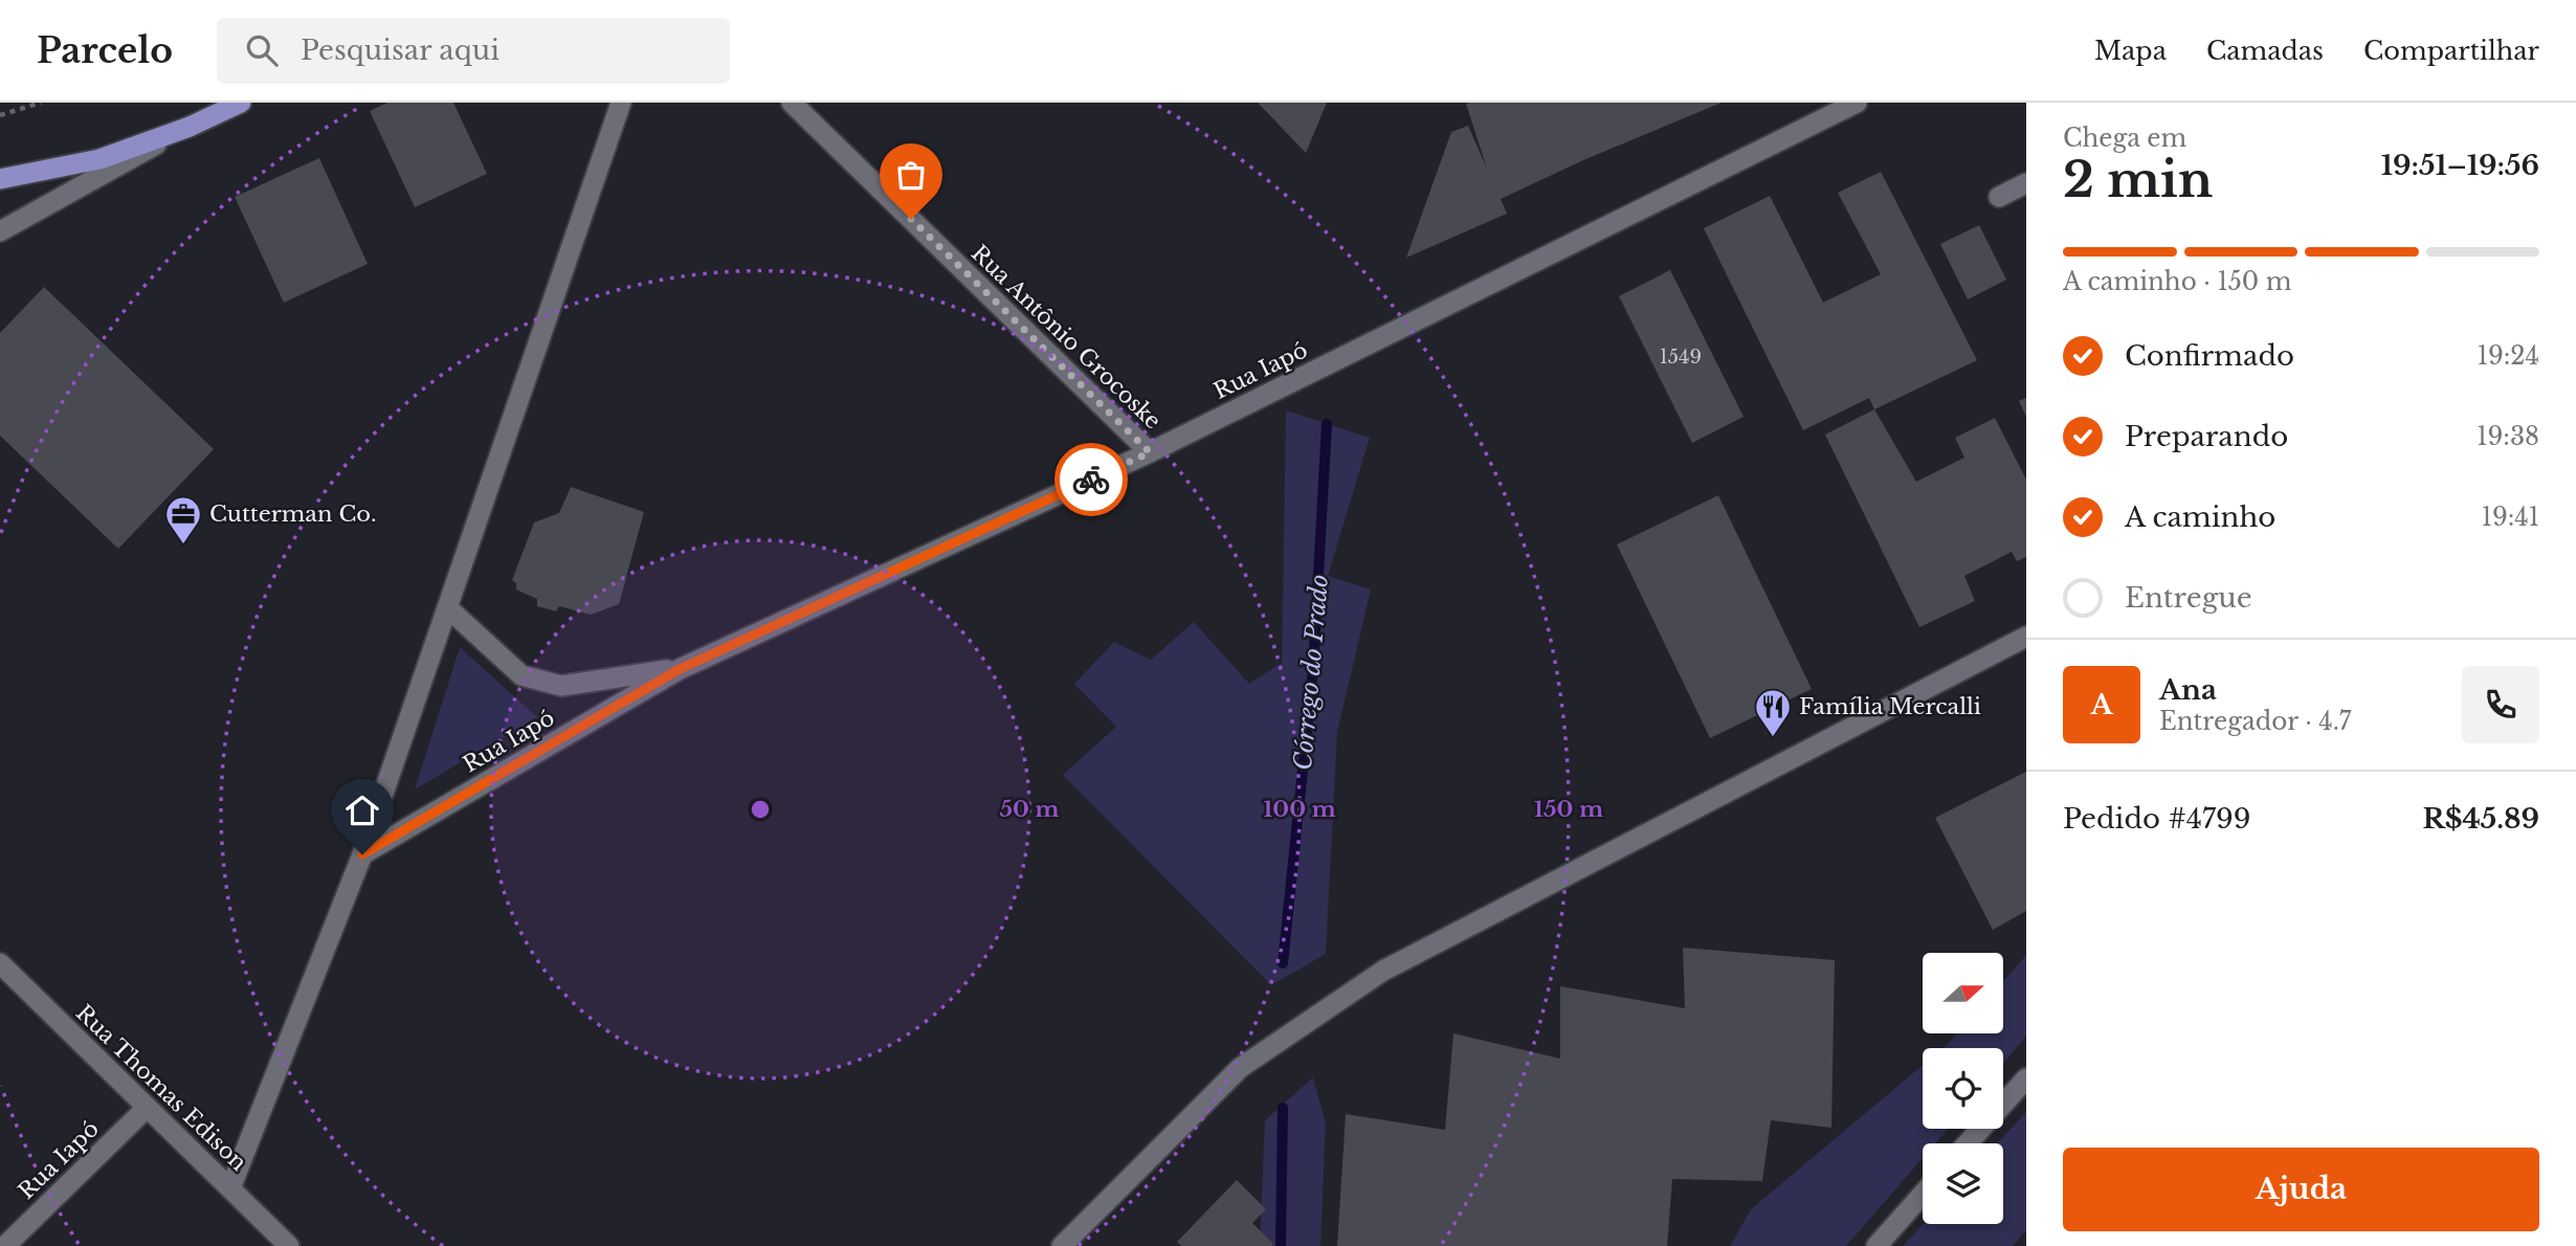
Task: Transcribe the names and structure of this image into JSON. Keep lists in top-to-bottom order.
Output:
{
  "streets": {
    "street": ["Rua Antônio Grocoske", "Rua Iapó", "Rua Thomas Edison"]
  },
  "crossings": [
    ["Rua Antônio Grocoske", "Rua Iapó"],
    ["Rua Iapó", "Rua Thomas Edison"]
  ],
  "water": ["Córrego do Prado"],
  "places": {
    "office": ["Cutterman Co."],
    "restaurant": ["Família Mercalli"]
  },
  "house_numbers": ["1549"],
  "north": "right",
  "page": {
    "header": "Parcelo",
    "search": "Pesquisar aqui",
    "nav": ["Mapa", "Camadas", "Compartilhar"],
    "heading": ["2 min", "Chega em", "19:51–19:56"],
    "panel": [
      "Ana",
      "Entregador · 4.7",
      "Pedido #4799",
      "R$45.89"
    ],
    "bar": "A caminho · 150 m",
    "list": [
      ["Confirmado", "19:24"],
      ["Preparando", "19:38"],
      ["A caminho", "19:41"],
      "Entregue"
    ],
    "round": "A",
    "buttons": "Ajuda"
  },
  "rings": ["50 m", "100 m", "150 m"]
}
